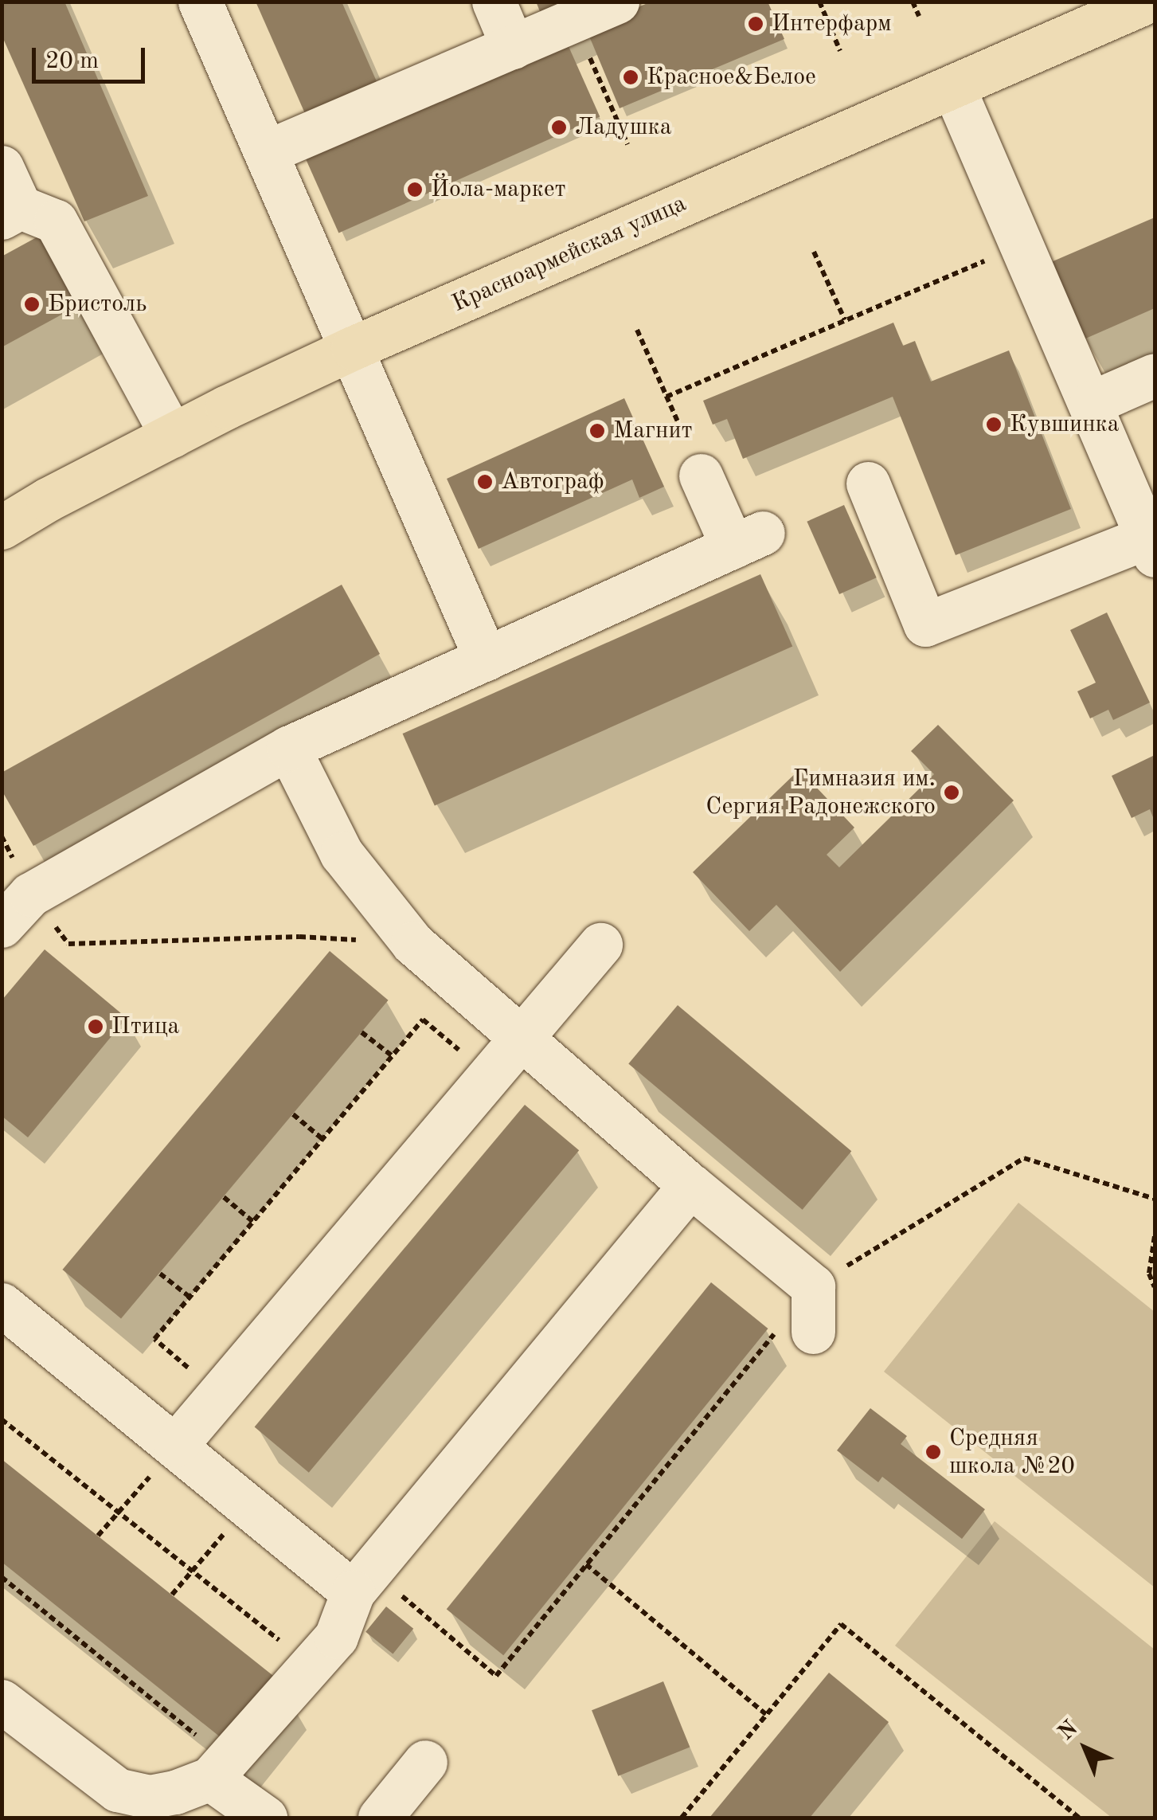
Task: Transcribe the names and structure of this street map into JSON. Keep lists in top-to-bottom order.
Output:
{
  "streets": {
    "main road": ["Красноармейская улица"]
  },
  "places": [
    "Интерфарм",
    "Красное&Белое",
    "Ладушка",
    "Йола-маркет",
    "Бристоль",
    "Кувшинка",
    "Магнит",
    "Автограф",
    "Гимназия им. Сергия Радонежского",
    "Птица",
    "Средняя школа №20"
  ],
  "scale_bar": "20 m",
  "north": "top left"
}
